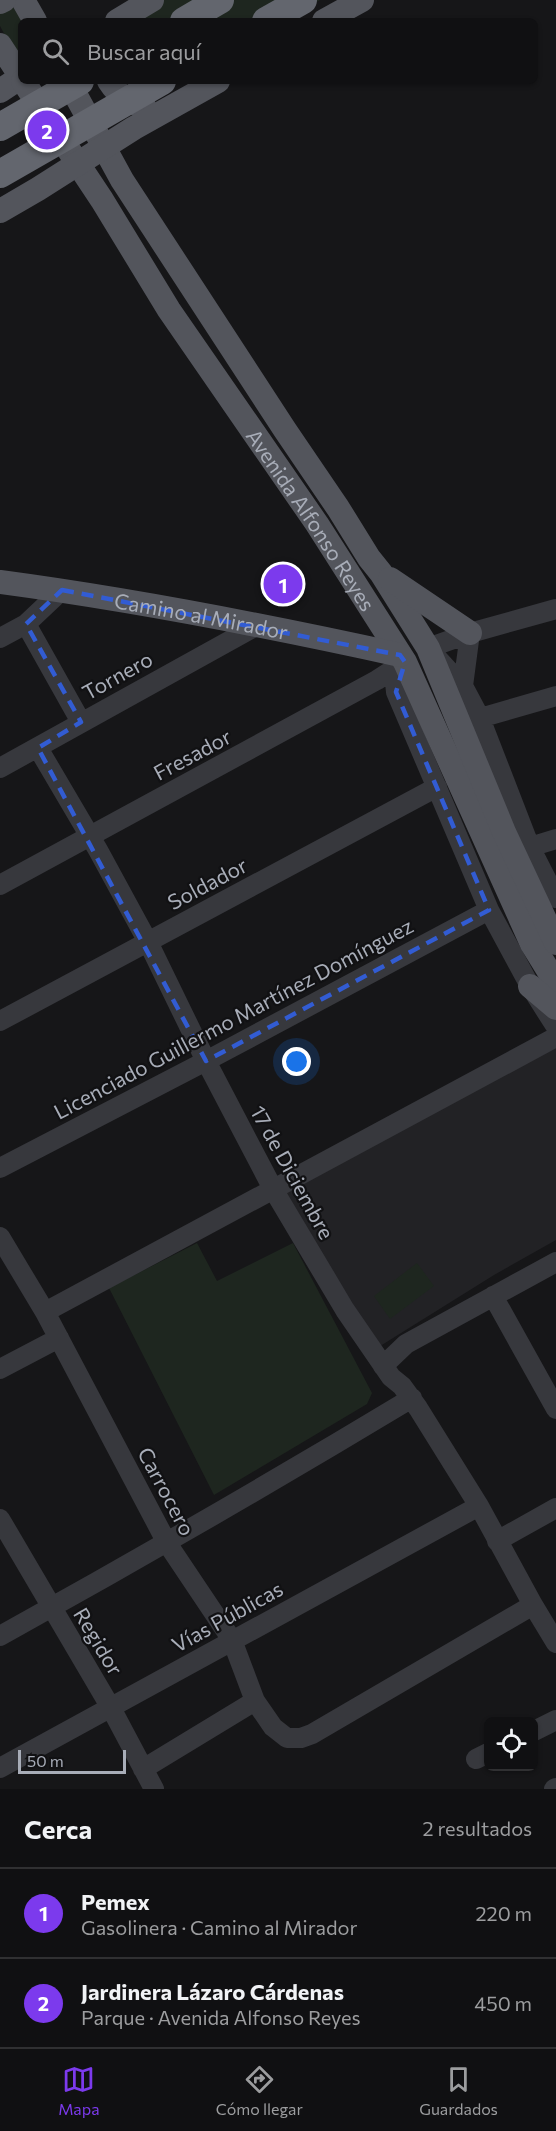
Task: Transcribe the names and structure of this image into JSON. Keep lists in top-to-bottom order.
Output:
{
  "streets": {
    "main road": ["Avenida Alfonso Reyes", "Camino al Mirador"],
    "street": [
      "Tornero",
      "Fresador",
      "Soldador",
      "Licenciado Guillermo Martínez Domínguez",
      "17 de Diciembre",
      "Carrocero",
      "Vías Públicas",
      "Regidor"
    ]
  },
  "crossings": [
    ["Avenida Alfonso Reyes", "Camino al Mirador"],
    ["Avenida Alfonso Reyes", "Fresador"],
    ["Camino al Mirador", "Tornero"],
    ["Camino al Mirador", "Fresador"],
    ["Tornero", "17 de Diciembre"],
    ["Fresador", "17 de Diciembre"],
    ["Soldador", "17 de Diciembre"],
    ["Licenciado Guillermo Martínez Domínguez", "17 de Diciembre"],
    ["17 de Diciembre", "Carrocero"],
    ["17 de Diciembre", "Vías Públicas"],
    ["Carrocero", "Vías Públicas"],
    ["Vías Públicas", "Regidor"]
  ],
  "scale_bar": "50 m",
  "page": {
    "search": "Buscar aquí",
    "pins": ["2", "1"],
    "scale": "50 m",
    "heading": ["Cerca", "2 resultados"],
    "list": [
      {
        "mark": "1",
        "name": "Pemex",
        "note": "Gasolinera · Camino al Mirador",
        "value": "220 m"
      },
      {
        "mark": "2",
        "name": "Jardinera Lázaro Cárdenas",
        "note": "Parque · Avenida Alfonso Reyes",
        "value": "450 m"
      }
    ],
    "nav": ["Mapa", "Cómo llegar", "Guardados"]
  }
}
